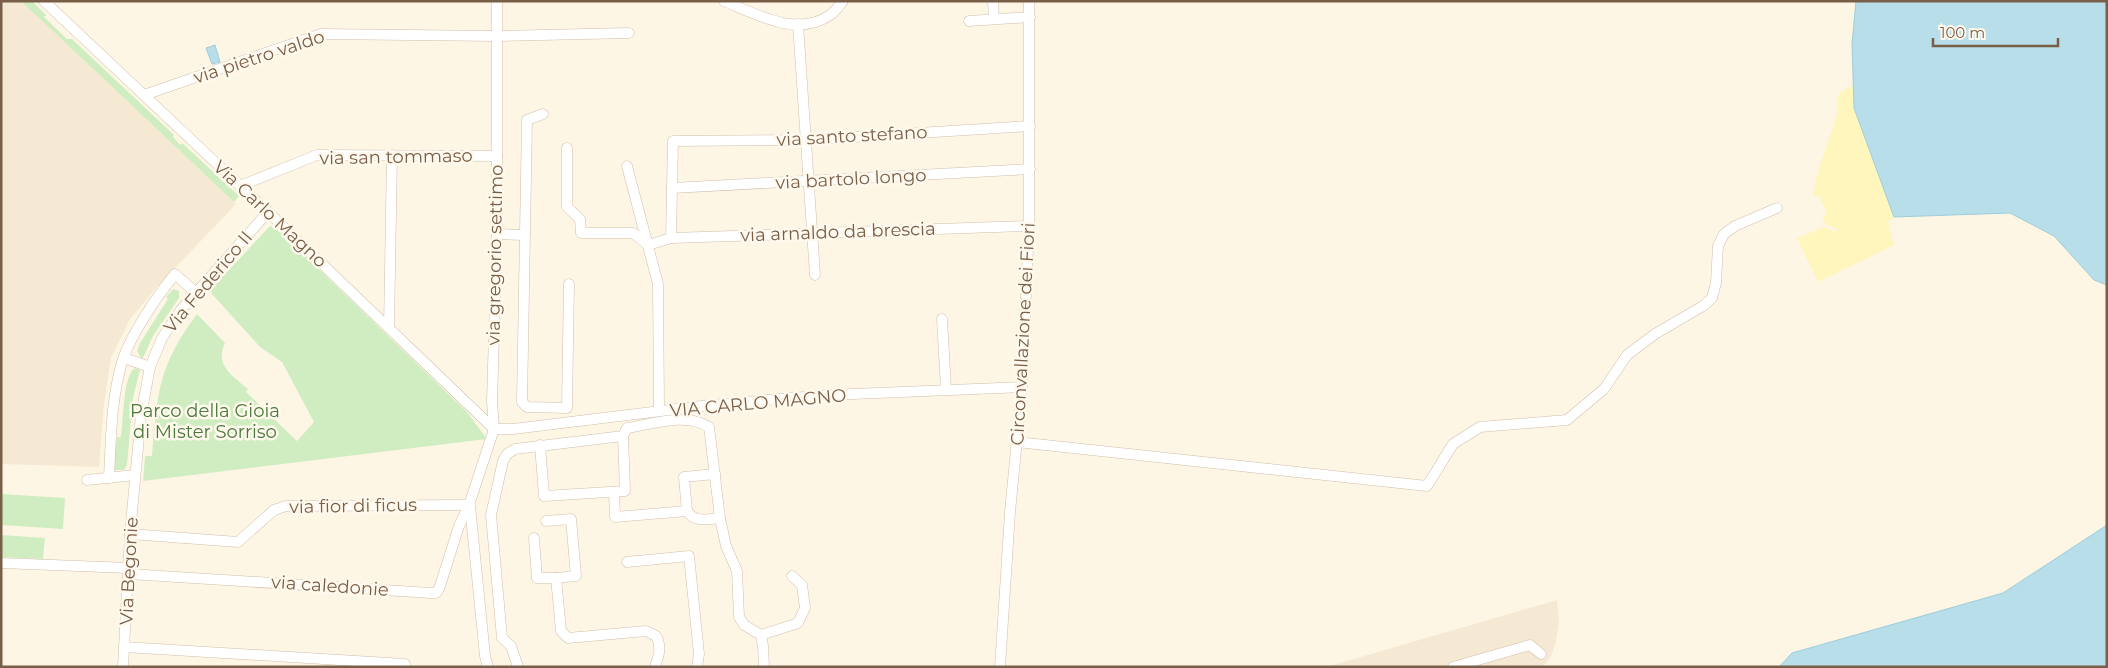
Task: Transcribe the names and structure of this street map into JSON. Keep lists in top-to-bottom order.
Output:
{
  "streets": {
    "street": [
      "via pietro valdo",
      "via santo stefano",
      "via san tommaso",
      "via bartolo longo",
      "Via Carlo Magno",
      "via arnaldo da brescia",
      "via gregorio settimo",
      "Via Federico II",
      "Circonvallazione dei Fiori",
      "VIA CARLO MAGNO",
      "via fior di ficus",
      "Via Begonie",
      "via caledonie"
    ]
  },
  "crossings": [
    ["via pietro valdo", "Via Carlo Magno"],
    ["via pietro valdo", "via gregorio settimo"],
    ["via santo stefano", "via bartolo longo"],
    ["via santo stefano", "Circonvallazione dei Fiori"],
    ["via san tommaso", "Via Carlo Magno"],
    ["via san tommaso", "via gregorio settimo"],
    ["via bartolo longo", "Circonvallazione dei Fiori"],
    ["Via Carlo Magno", "via gregorio settimo"],
    ["Via Carlo Magno", "Via Federico II"],
    ["Via Carlo Magno", "VIA CARLO MAGNO"],
    ["via arnaldo da brescia", "Circonvallazione dei Fiori"],
    ["via gregorio settimo", "VIA CARLO MAGNO"],
    ["via gregorio settimo", "via fior di ficus"],
    ["via gregorio settimo", "via caledonie"],
    ["Via Federico II", "Via Begonie"],
    ["Circonvallazione dei Fiori", "VIA CARLO MAGNO"],
    ["via fior di ficus", "Via Begonie"],
    ["via fior di ficus", "via caledonie"],
    ["Via Begonie", "via caledonie"]
  ],
  "parks": ["Parco della Gioia di Mister Sorriso"],
  "scale_bar": "100 m"
}
